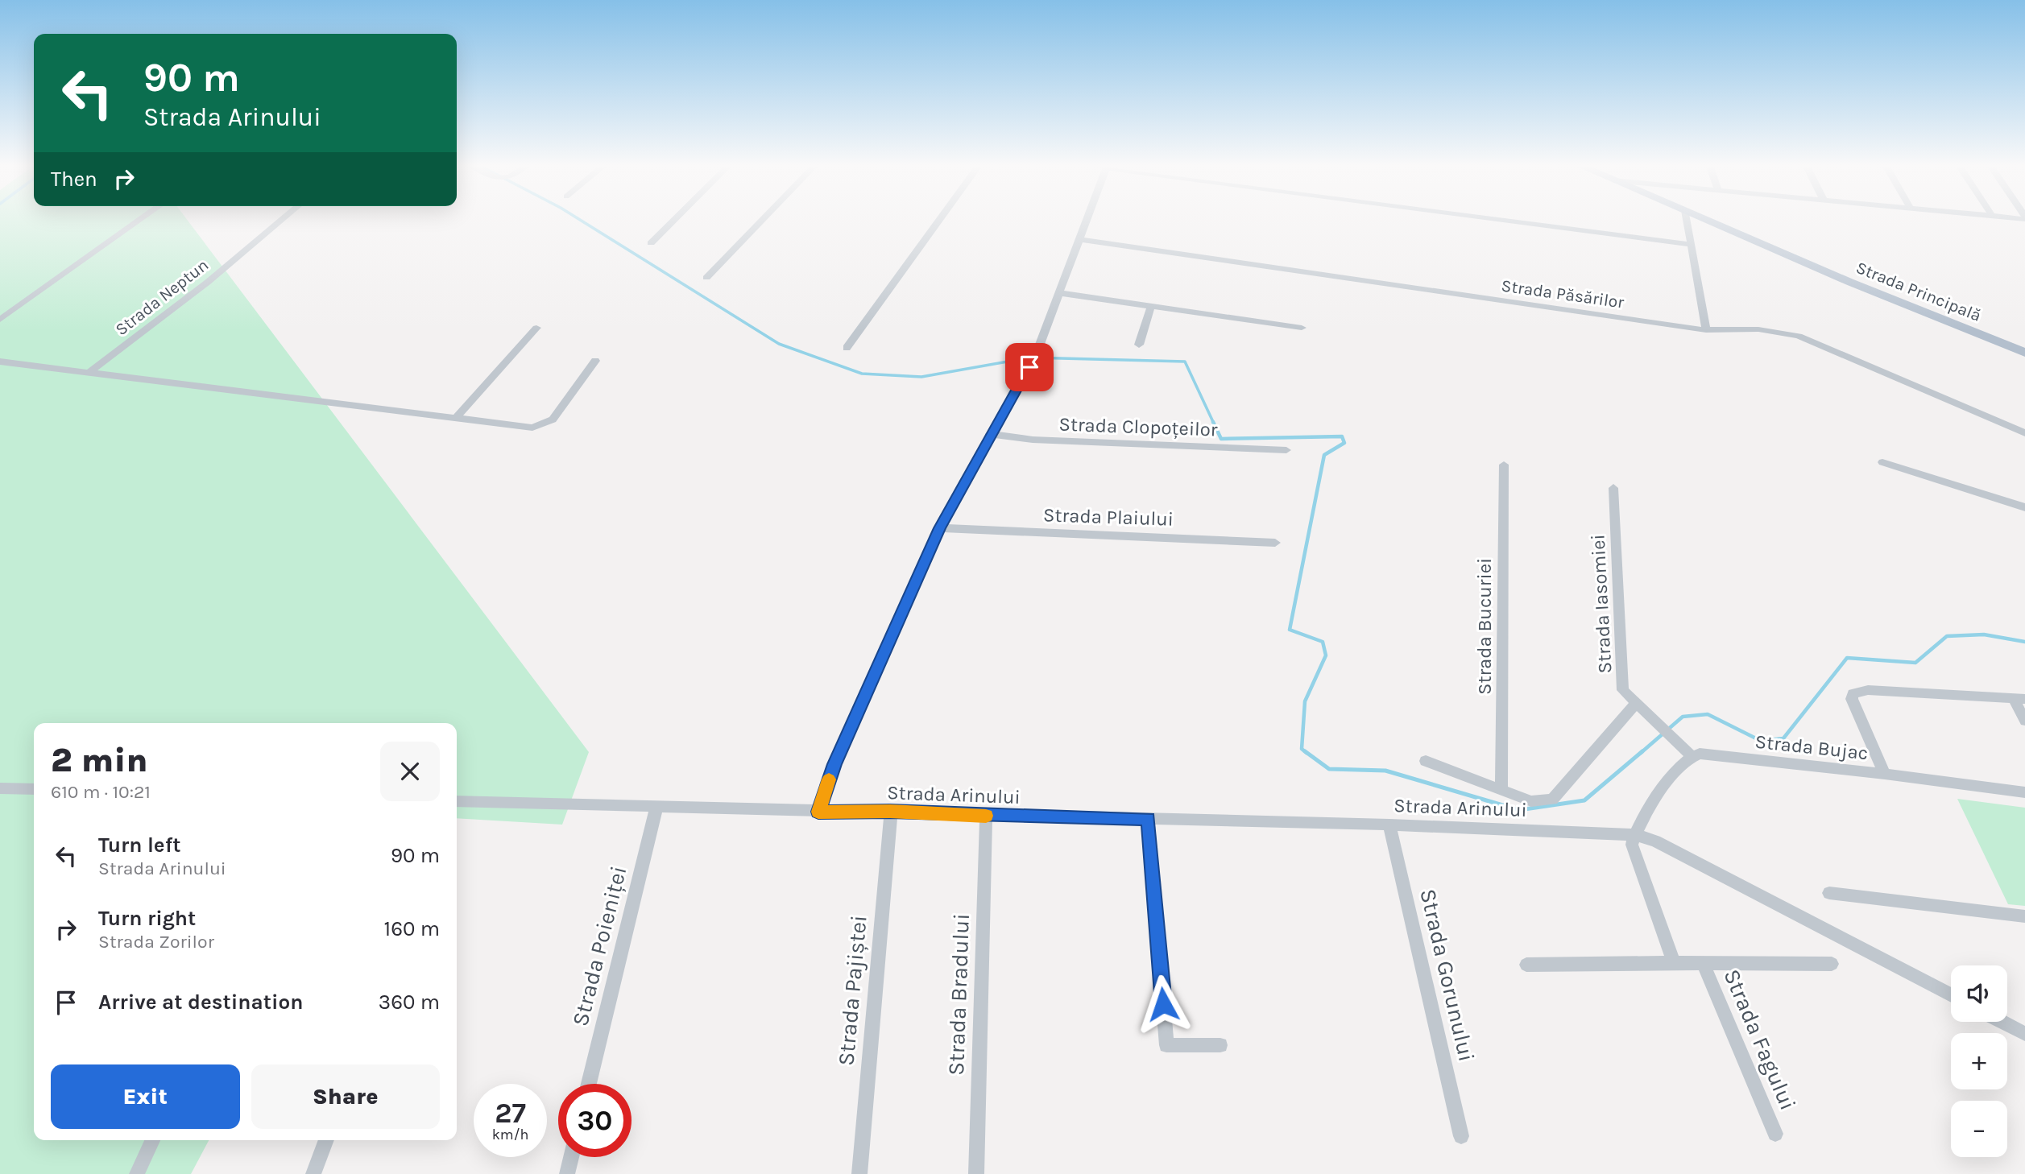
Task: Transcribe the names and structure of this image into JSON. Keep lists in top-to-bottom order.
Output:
{
  "streets": {
    "main road": ["Strada Principală"],
    "street": [
      "Strada Păsărilor",
      "Strada Neptun",
      "Strada Clopoțeilor",
      "Strada Plaiului",
      "Strada Iasomiei",
      "Strada Bucuriei",
      "Strada Bujac",
      "Strada Arinului",
      "Strada Poieniței",
      "Strada Gorunului",
      "Strada Pajiștei",
      "Strada Bradului",
      "Strada Fagului"
    ]
  },
  "crossings": [
    ["Strada Iasomiei", "Strada Bujac"],
    ["Strada Arinului", "Strada Poieniței"],
    ["Strada Arinului", "Strada Gorunului"],
    ["Strada Arinului", "Strada Pajiștei"],
    ["Strada Arinului", "Strada Bradului"]
  ],
  "page": {
    "turn": ["90 m", "Strada Arinului"],
    "then": "Then",
    "heading": ["2 min", "610 m · 10:21"],
    "list": [
      {
        "name": "Turn left",
        "note": "Strada Arinului",
        "value": "90 m"
      },
      {
        "name": "Turn right",
        "note": "Strada Zorilor",
        "value": "160 m"
      },
      {
        "name": "Arrive at destination",
        "value": "360 m"
      }
    ],
    "map_buttons": ["+", "−"],
    "buttons": ["Exit", "Share"],
    "speed": "27 km/h",
    "limit": "30"
  }
}
